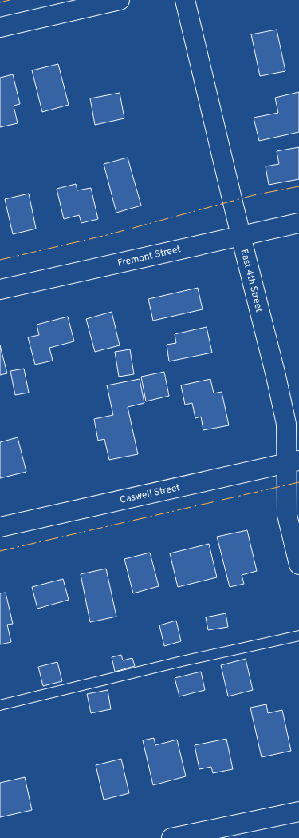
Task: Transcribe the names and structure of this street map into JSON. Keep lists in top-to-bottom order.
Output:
{
  "streets": {
    "street": ["Fremont Street", "East 4th Street", "Caswell Street"]
  },
  "crossings": [
    ["Fremont Street", "East 4th Street"],
    ["East 4th Street", "Caswell Street"]
  ]
}
